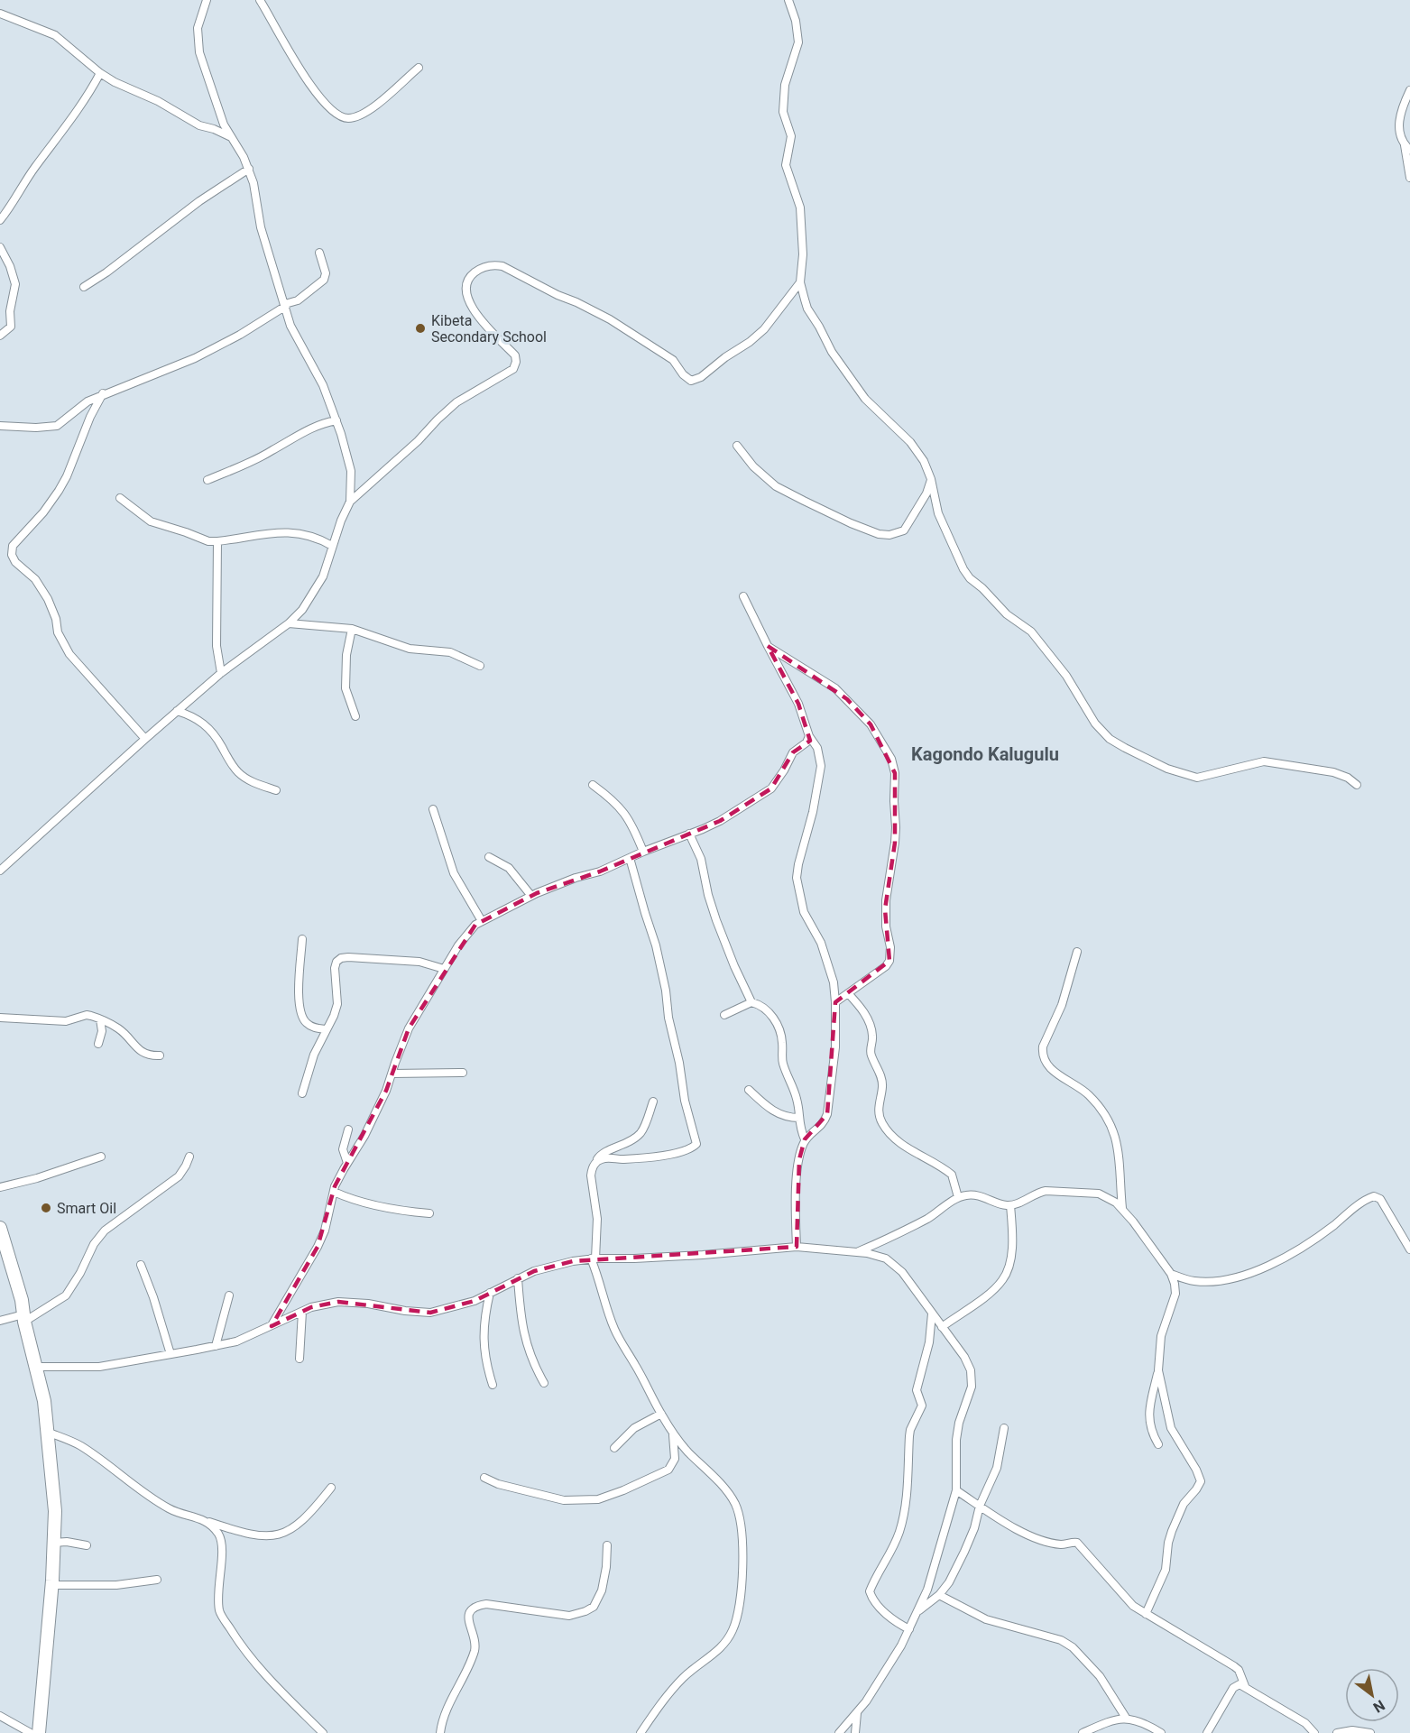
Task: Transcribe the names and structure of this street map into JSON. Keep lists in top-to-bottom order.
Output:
{
  "districts": ["Kagondo Kalugulu"],
  "places": ["Kibeta Secondary School", "Smart Oil"],
  "north": "bottom right"
}
